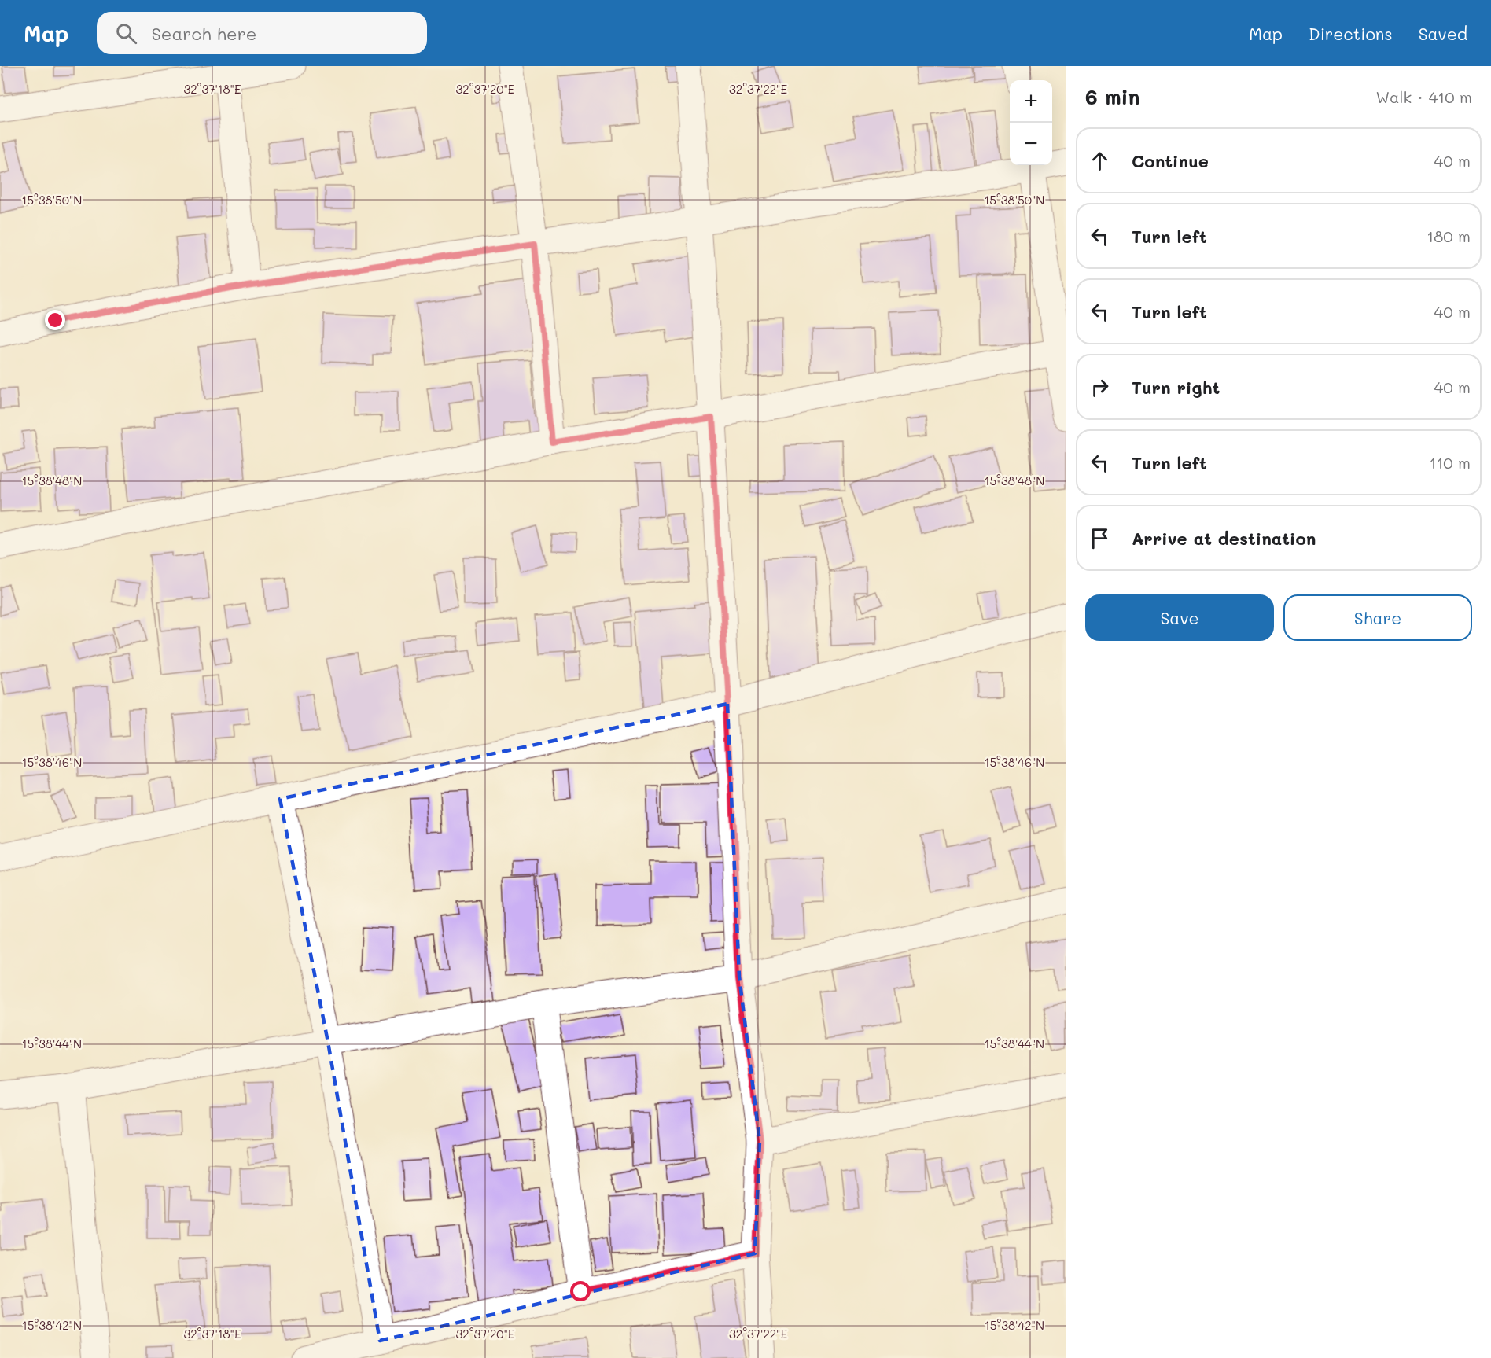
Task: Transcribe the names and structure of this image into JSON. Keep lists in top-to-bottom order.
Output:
{
  "page": {
    "header": "Map",
    "search": "Search here",
    "nav": ["Map", "Directions", "Saved"],
    "heading": ["6 min", "Walk · 410 m"],
    "map_buttons": ["+", "−"],
    "list": [
      ["Continue", "40 m"],
      ["Turn left", "180 m"],
      ["Turn left", "40 m"],
      ["Turn right", "40 m"],
      ["Turn left", "110 m"],
      "Arrive at destination"
    ],
    "buttons": ["Save", "Share"]
  },
  "coordinates": [
    "32°37'18\"E",
    "32°37'20\"E",
    "32°37'22\"E",
    "15°38'50\"N",
    "15°38'48\"N",
    "15°38'46\"N",
    "15°38'44\"N",
    "15°38'42\"N"
  ]
}
